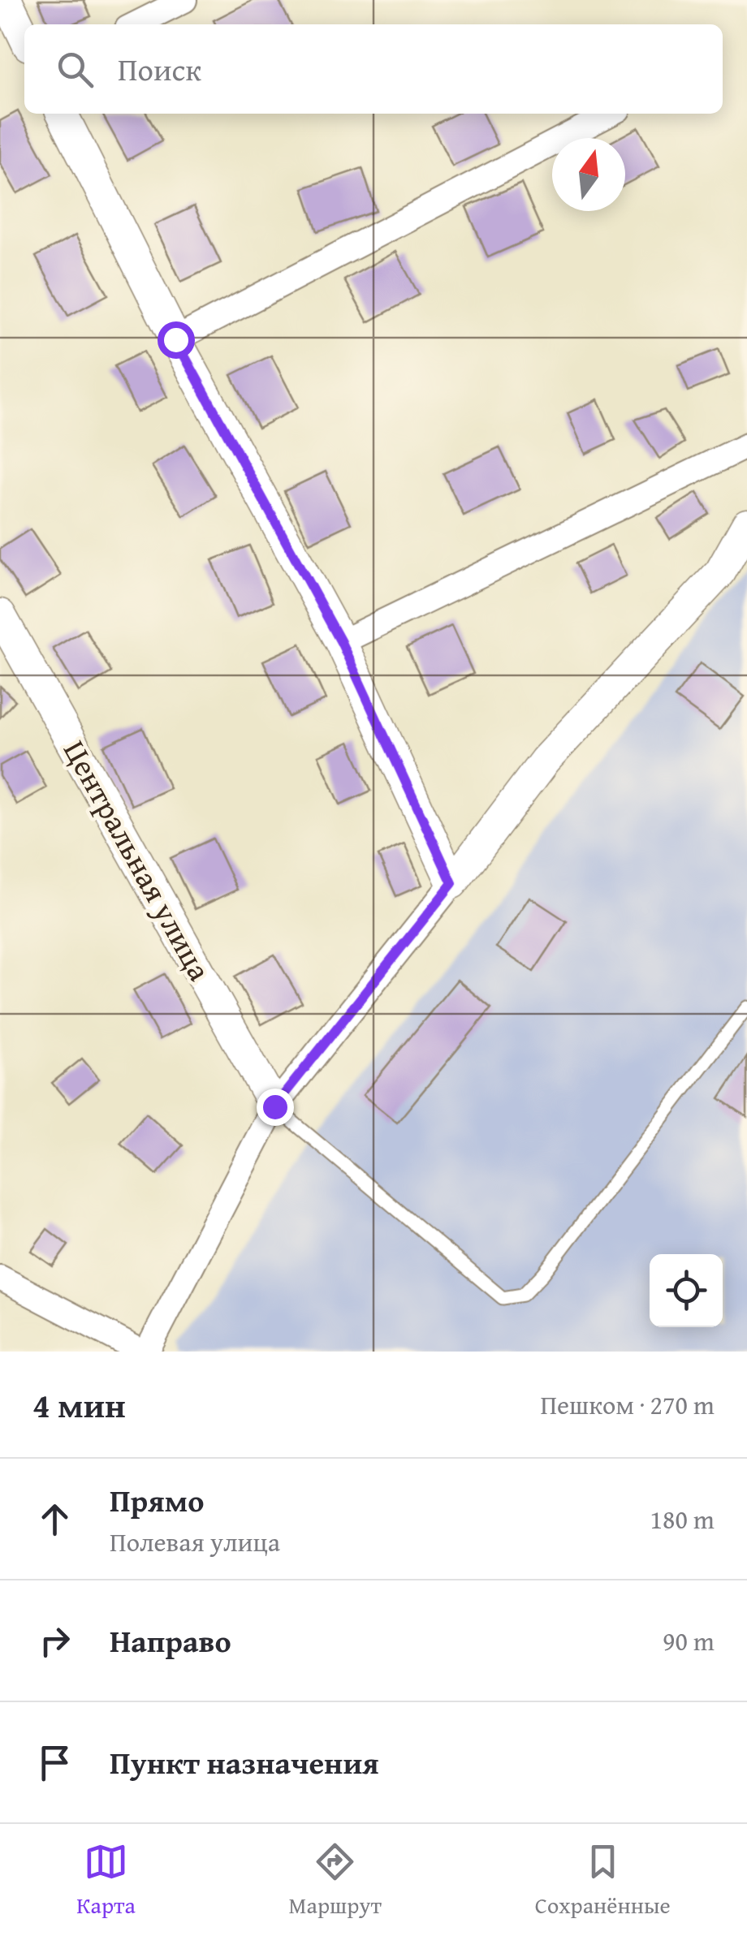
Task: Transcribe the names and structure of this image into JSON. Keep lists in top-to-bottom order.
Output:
{
  "streets": {
    "street": ["Центральная улица"]
  },
  "north": "top",
  "page": {
    "search": "Поиск",
    "heading": ["4 мин", "Пешком · 270 m"],
    "list": [
      ["Прямо", "Полевая улица", "180 m"],
      ["Направо", "90 m"],
      "Пункт назначения"
    ],
    "nav": ["Карта", "Маршрут", "Сохранённые"]
  }
}
